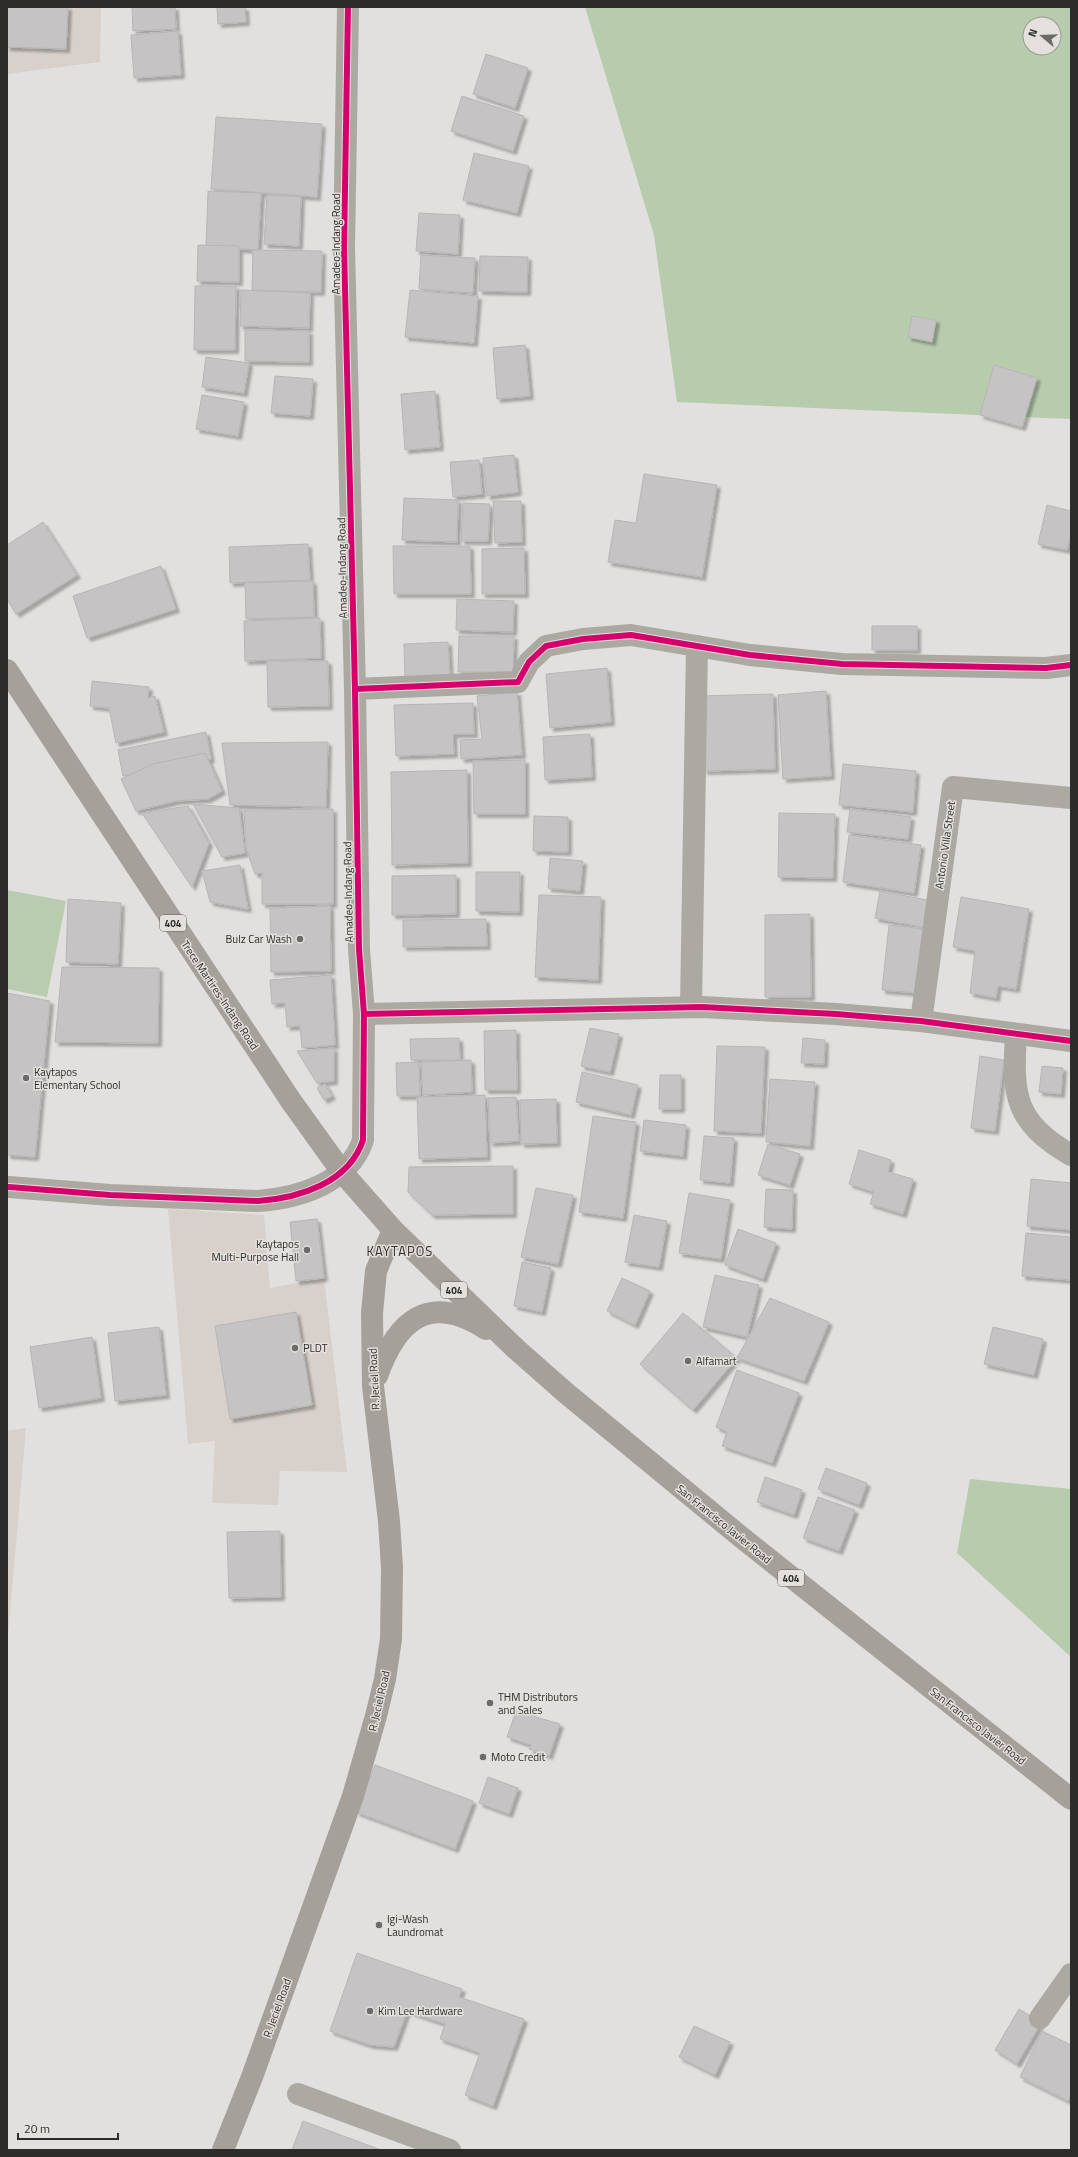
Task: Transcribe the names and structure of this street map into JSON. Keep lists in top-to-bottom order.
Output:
{
  "streets": {
    "main road": [
      "404",
      "Trece Martires-Indang Road",
      "R. Jeciel Road",
      "San Francisco Javier Road"
    ],
    "street": ["Amadeo-Indang Road", "Antonio Villa Street"]
  },
  "crossings": [
    ["Amadeo-Indang Road", "Trece Martires-Indang Road"],
    ["Trece Martires-Indang Road", "R. Jeciel Road"],
    ["Trece Martires-Indang Road", "San Francisco Javier Road"],
    ["R. Jeciel Road", "San Francisco Javier Road"]
  ],
  "districts": ["KAYTAPOS"],
  "places": [
    "Bulz Car Wash",
    "Kaytapos Elementary School",
    "Kaytapos Multi-Purpose Hall",
    "PLDT",
    "Alfamart",
    "THM Distributors and Sales",
    "Moto Credit",
    "Igi-Wash Laundromat",
    "Kim Lee Hardware"
  ],
  "scale_bar": "20 m",
  "north": "left"
}
